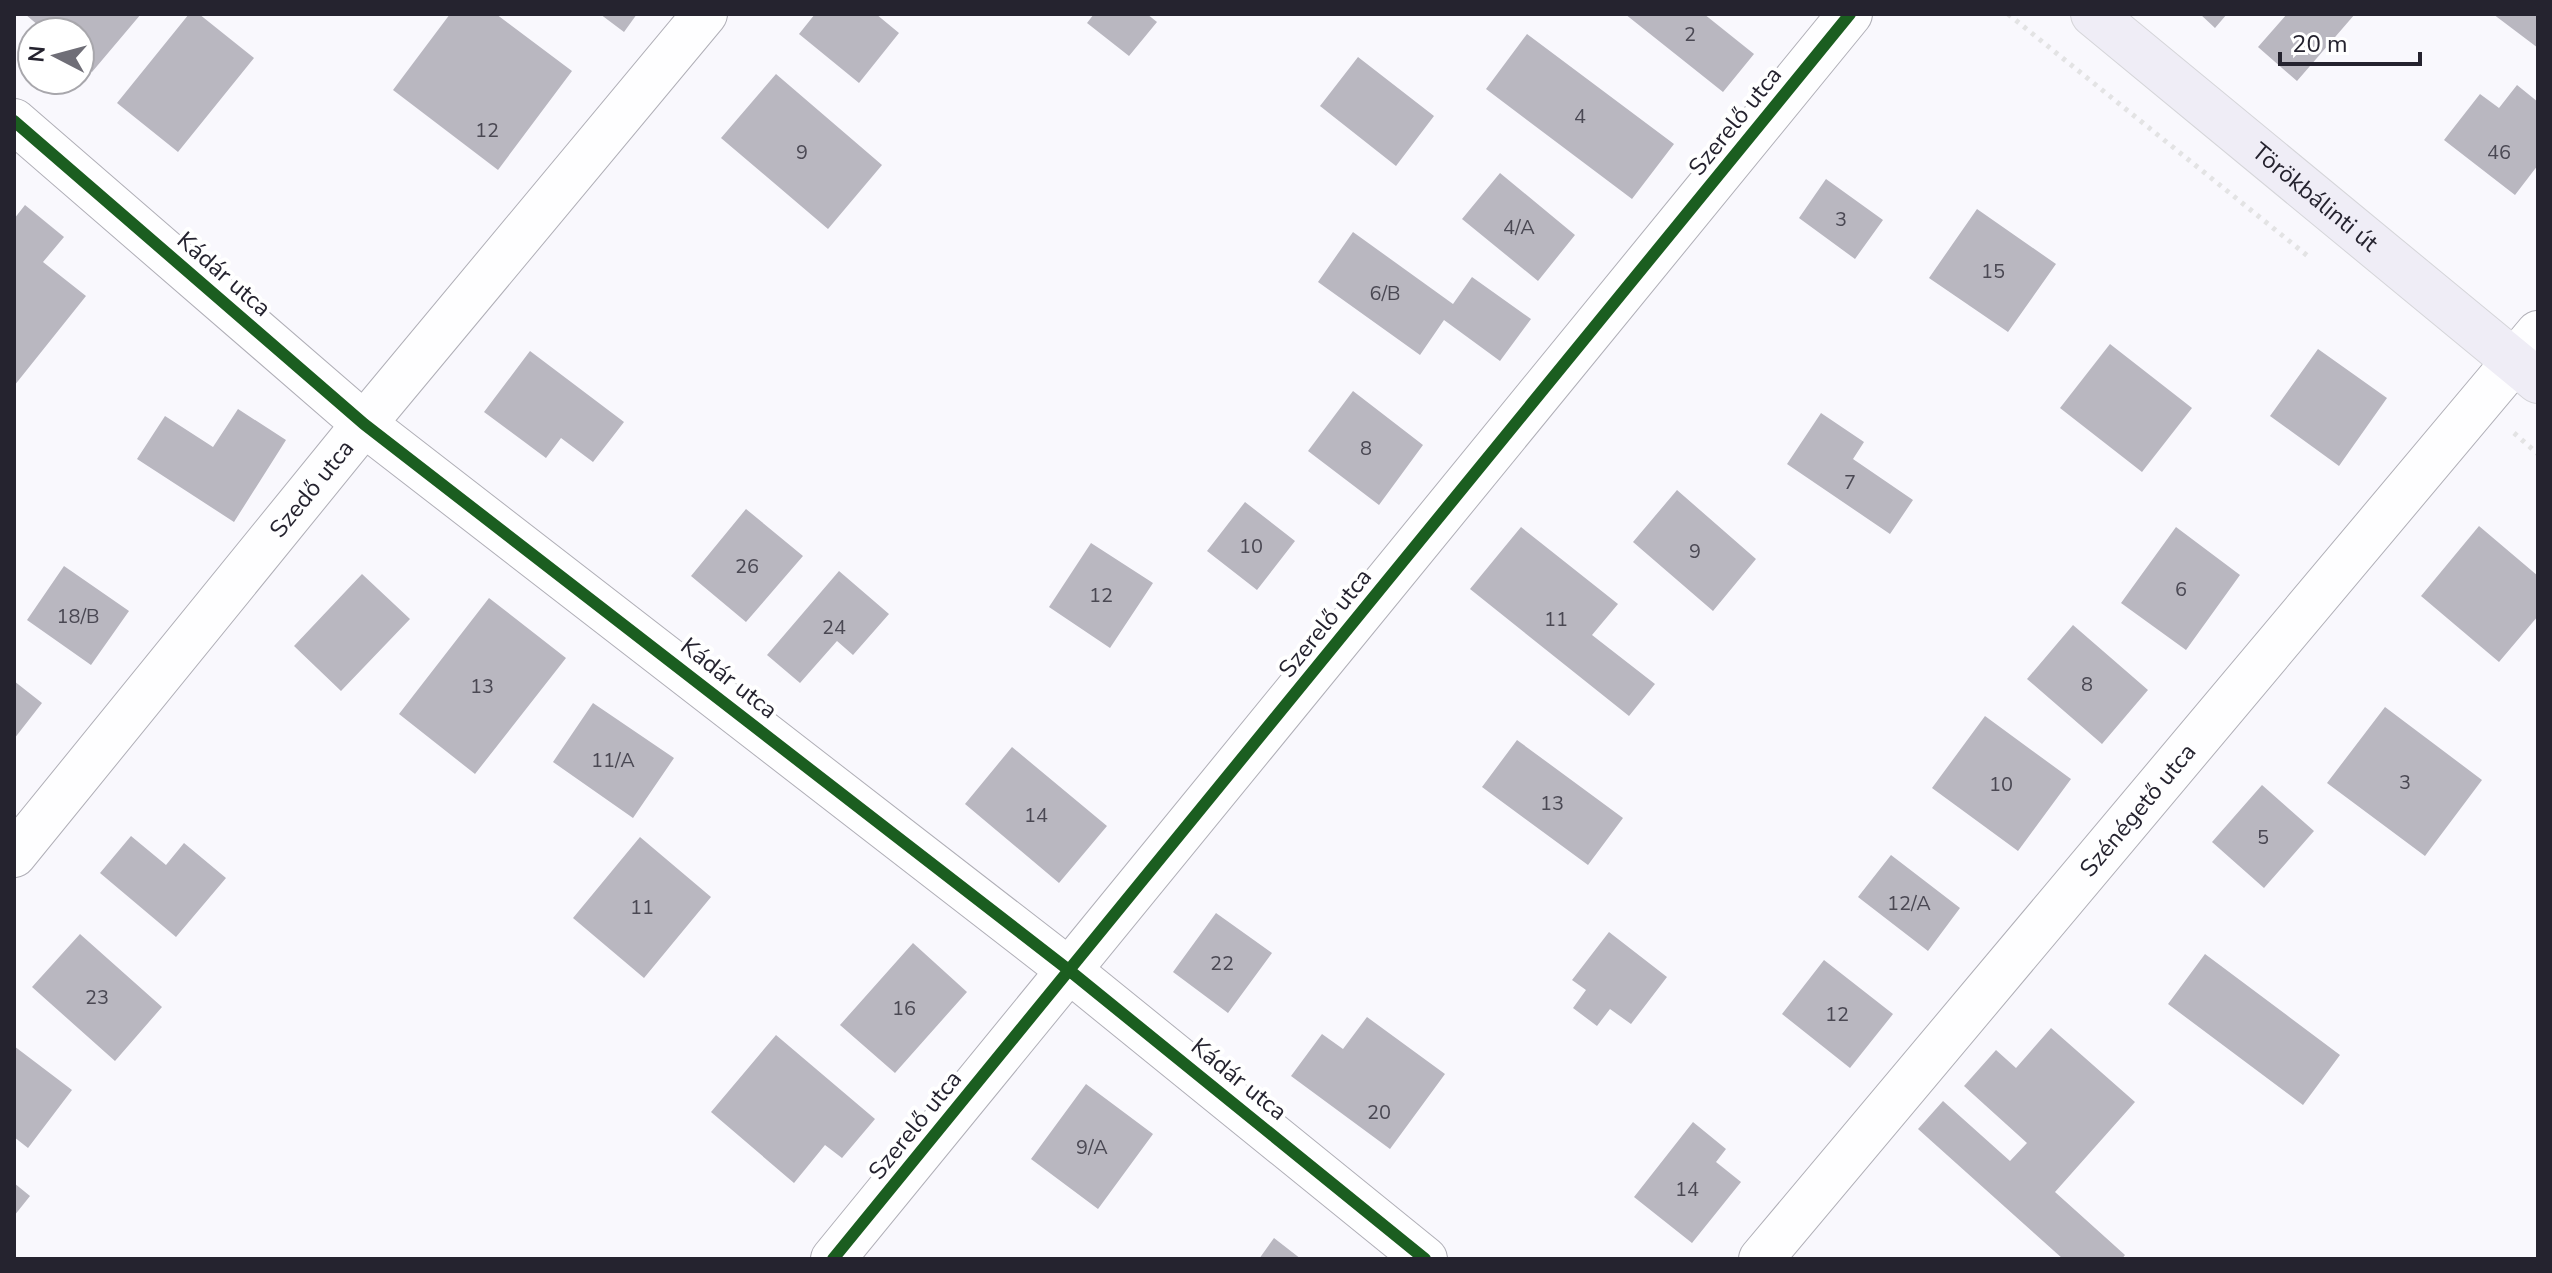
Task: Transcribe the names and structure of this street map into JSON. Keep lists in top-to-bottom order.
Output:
{
  "streets": {
    "main road": ["Törökbálinti út"],
    "street": [
      "Szerelő utca",
      "Kádár utca",
      "Szedő utca",
      "Szénégető utca"
    ]
  },
  "crossings": [
    ["Szerelő utca", "Kádár utca"],
    ["Törökbálinti út", "Szénégető utca"],
    ["Kádár utca", "Szedő utca"]
  ],
  "house_numbers": [
    "2",
    "4",
    "12",
    "9",
    "46",
    "3",
    "4/A",
    "15",
    "6/B",
    "8",
    "7",
    "10",
    "9",
    "26",
    "6",
    "12",
    "18/B",
    "11",
    "24",
    "8",
    "13",
    "11/A",
    "3",
    "10",
    "13",
    "14",
    "5",
    "12/A",
    "11",
    "22",
    "23",
    "16",
    "12",
    "20",
    "9/A",
    "14"
  ],
  "scale_bar": "20 m",
  "north": "left"
}
